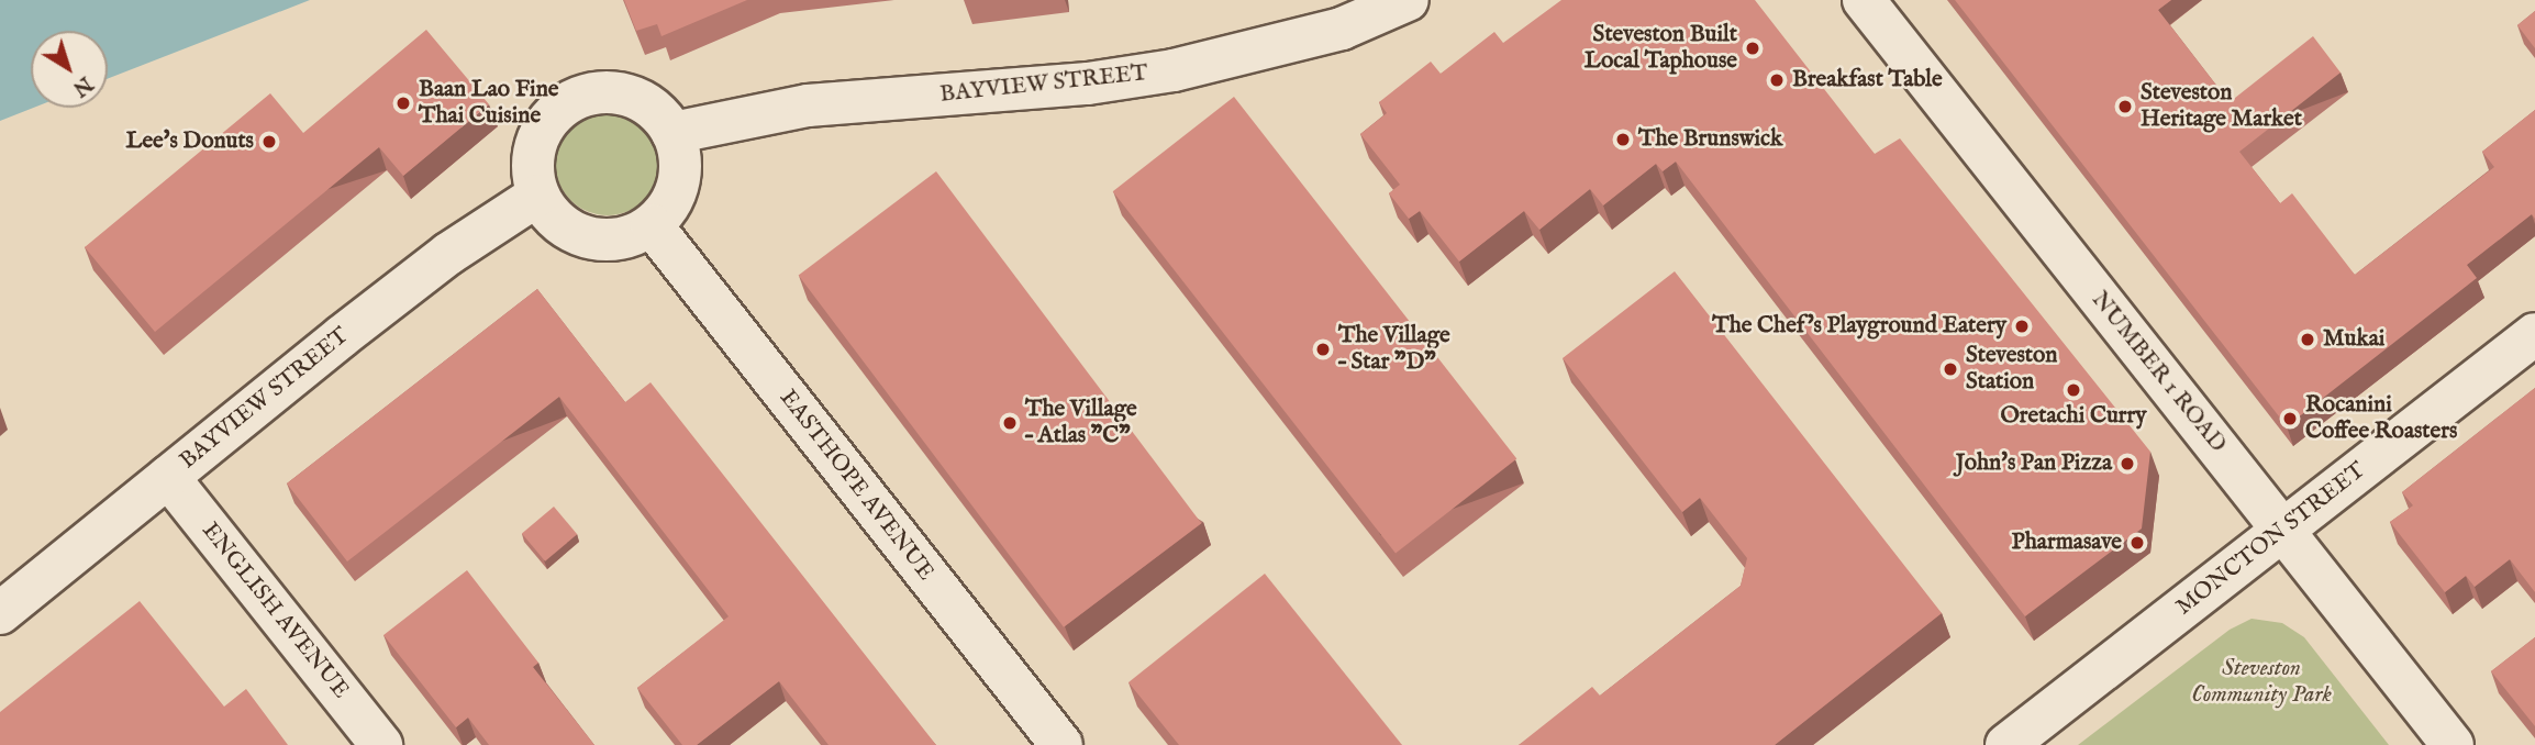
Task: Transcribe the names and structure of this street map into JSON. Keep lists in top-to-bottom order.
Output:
{
  "streets": {
    "street": [
      "BAYVIEW STREET",
      "NUMBER 1 ROAD",
      "EASTHOPE AVENUE",
      "MONCTON STREET",
      "ENGLISH AVENUE"
    ]
  },
  "crossings": [
    ["BAYVIEW STREET", "EASTHOPE AVENUE"],
    ["BAYVIEW STREET", "ENGLISH AVENUE"],
    ["NUMBER 1 ROAD", "MONCTON STREET"]
  ],
  "parks": ["Steveston Community Park"],
  "places": [
    "Steveston Built Local Taphouse",
    "Breakfast Table",
    "Baan Lao Fine Thai Cuisine",
    "Steveston Heritage Market",
    "The Brunswick",
    "Lee's Donuts",
    "The Chef's Playground Eatery",
    "Mukai",
    "The Village – Star \"D\"",
    "Steveston Station",
    "Oretachi Curry",
    "Rocanini Coffee Roasters",
    "The Village – Atlas \"C\"",
    "John's Pan Pizza",
    "Pharmasave"
  ],
  "north": "bottom right"
}
